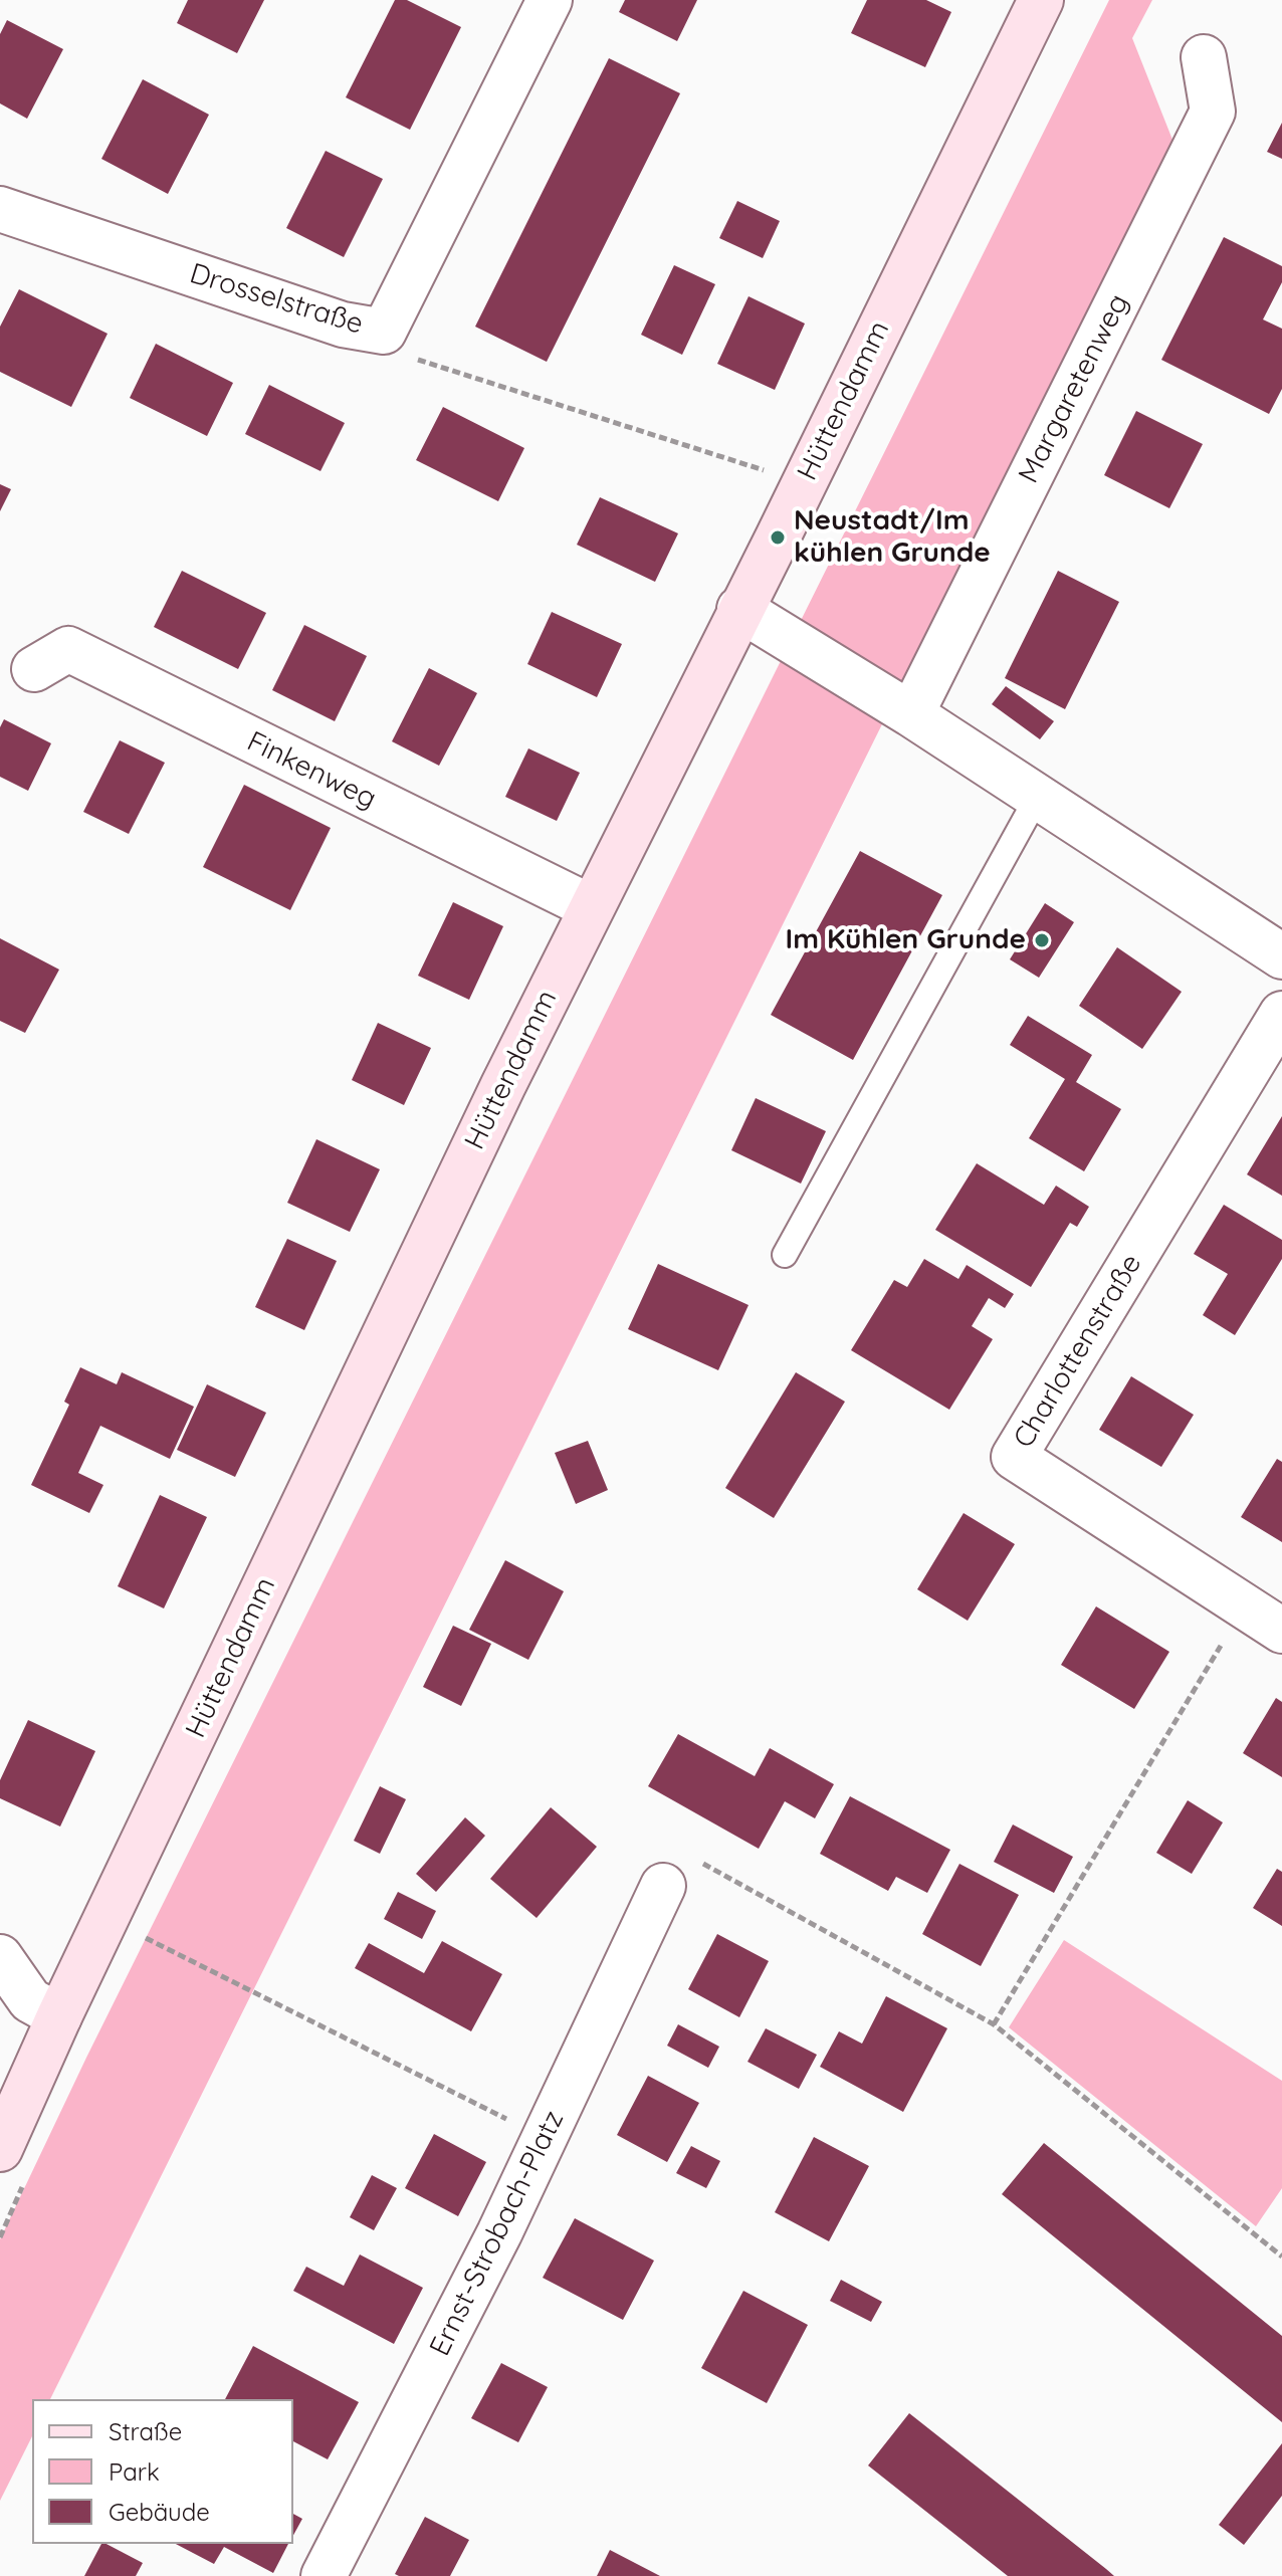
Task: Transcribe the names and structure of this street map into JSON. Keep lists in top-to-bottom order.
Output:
{
  "streets": {
    "street": [
      "Drosselstraße",
      "Margaretenweg",
      "Hüttendamm",
      "Finkenweg",
      "Charlottenstraße",
      "Ernst-Strobach-Platz"
    ]
  },
  "crossings": [
    ["Hüttendamm", "Finkenweg"]
  ],
  "places": ["Neustadt/Im kühlen Grunde", "Im Kühlen Grunde"],
  "legend": ["Straße", "Park", "Gebäude"]
}
